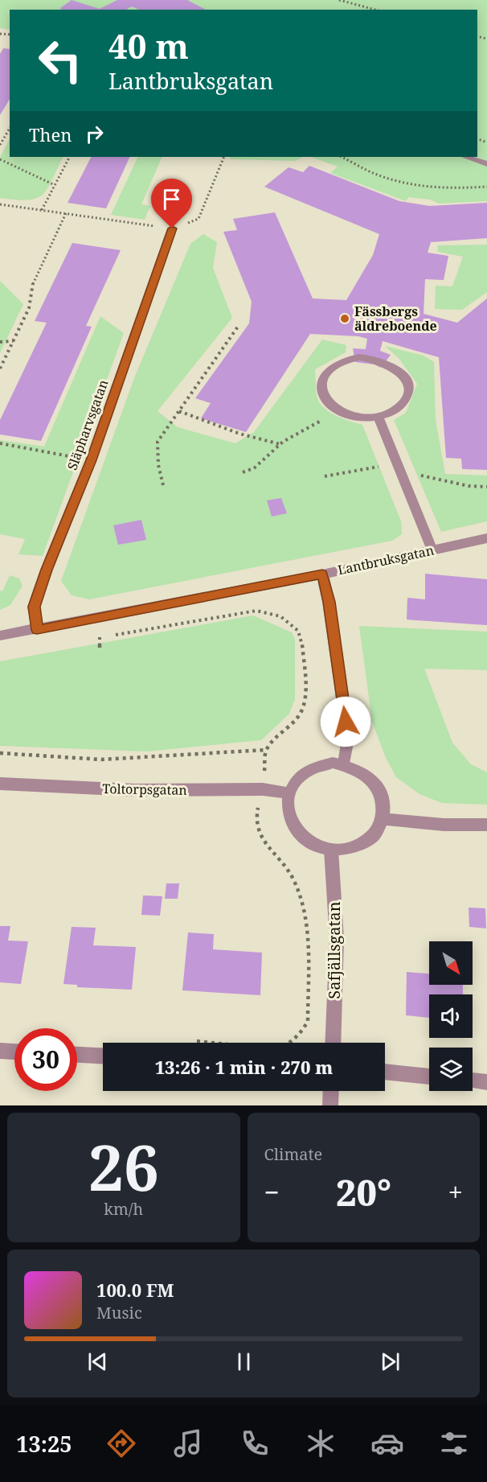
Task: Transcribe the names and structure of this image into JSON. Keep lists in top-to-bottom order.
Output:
{
  "streets": {
    "street": [
      "Släpharvsgatan",
      "Lantbruksgatan",
      "Toltorpsgatan",
      "Safjällsgatan"
    ]
  },
  "crossings": [
    ["Släpharvsgatan", "Lantbruksgatan"],
    ["Toltorpsgatan", "Safjällsgatan"]
  ],
  "places": ["Fässbergs äldreboende"],
  "north": "bottom right",
  "page": {
    "turn": ["40 m", "Lantbruksgatan"],
    "then": "Then",
    "limit": "30",
    "trip": "13:26 · 1 min · 270 m",
    "tile": [
      ["26", "km/h"],
      "Climate"
    ],
    "heat": ["−", "20°", "+"],
    "song": ["100.0 FM", "Music"],
    "tabs": "13:25"
  }
}
